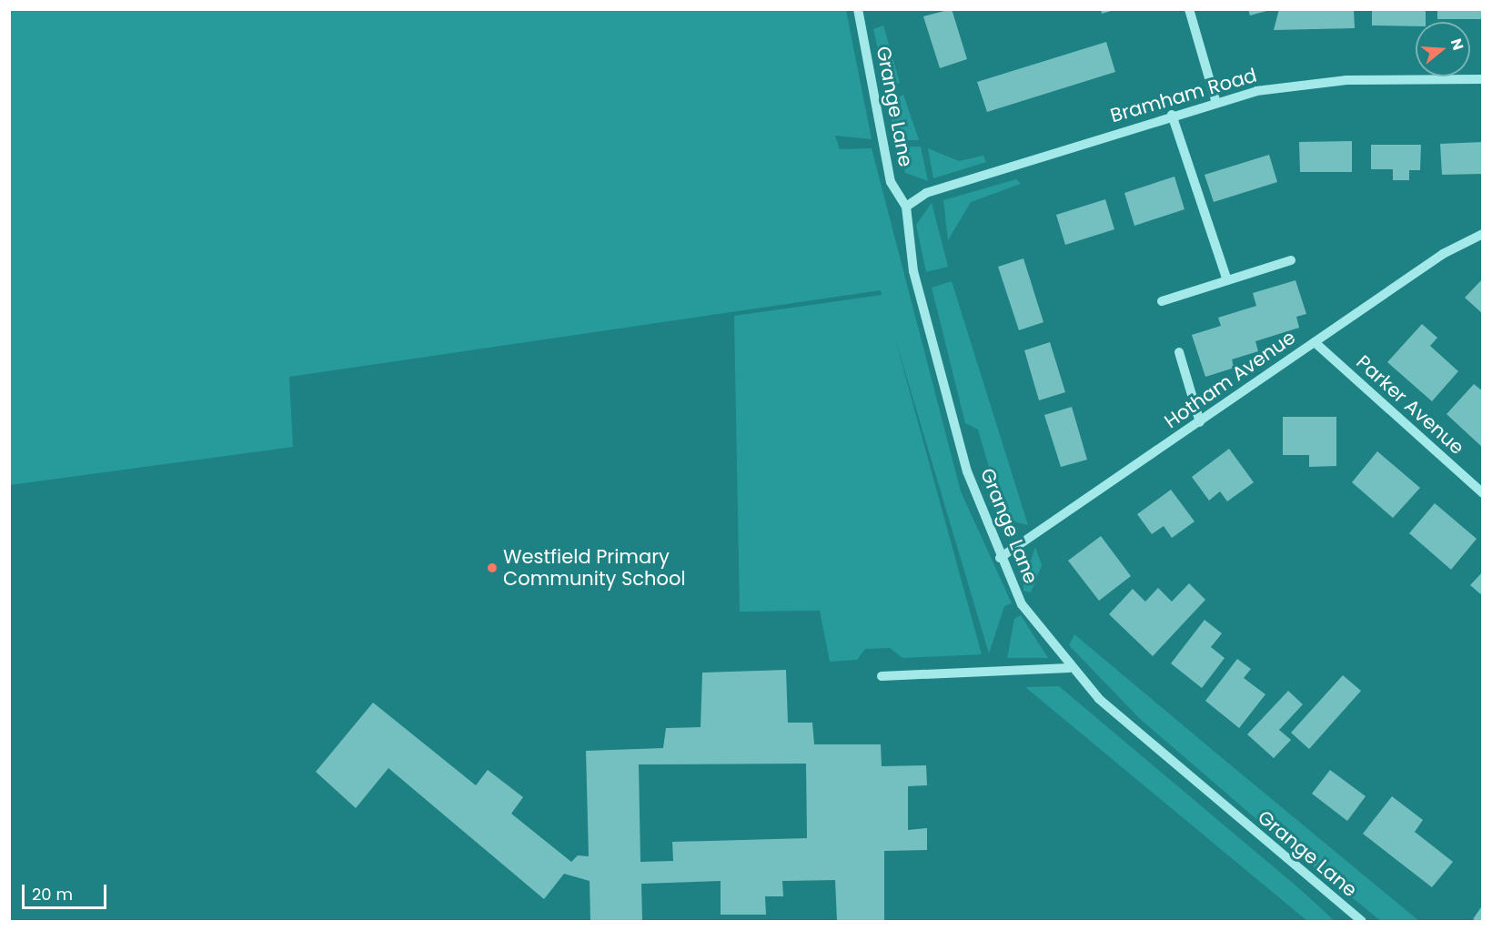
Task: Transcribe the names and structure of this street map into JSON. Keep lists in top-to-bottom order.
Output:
{
  "streets": {
    "street": [
      "Bramham Road",
      "Grange Lane",
      "Hotham Avenue",
      "Parker Avenue"
    ]
  },
  "crossings": [
    ["Bramham Road", "Grange Lane"],
    ["Grange Lane", "Hotham Avenue"],
    ["Hotham Avenue", "Parker Avenue"]
  ],
  "places": ["Westfield Primary Community School"],
  "scale_bar": "20 m",
  "north": "right"
}
